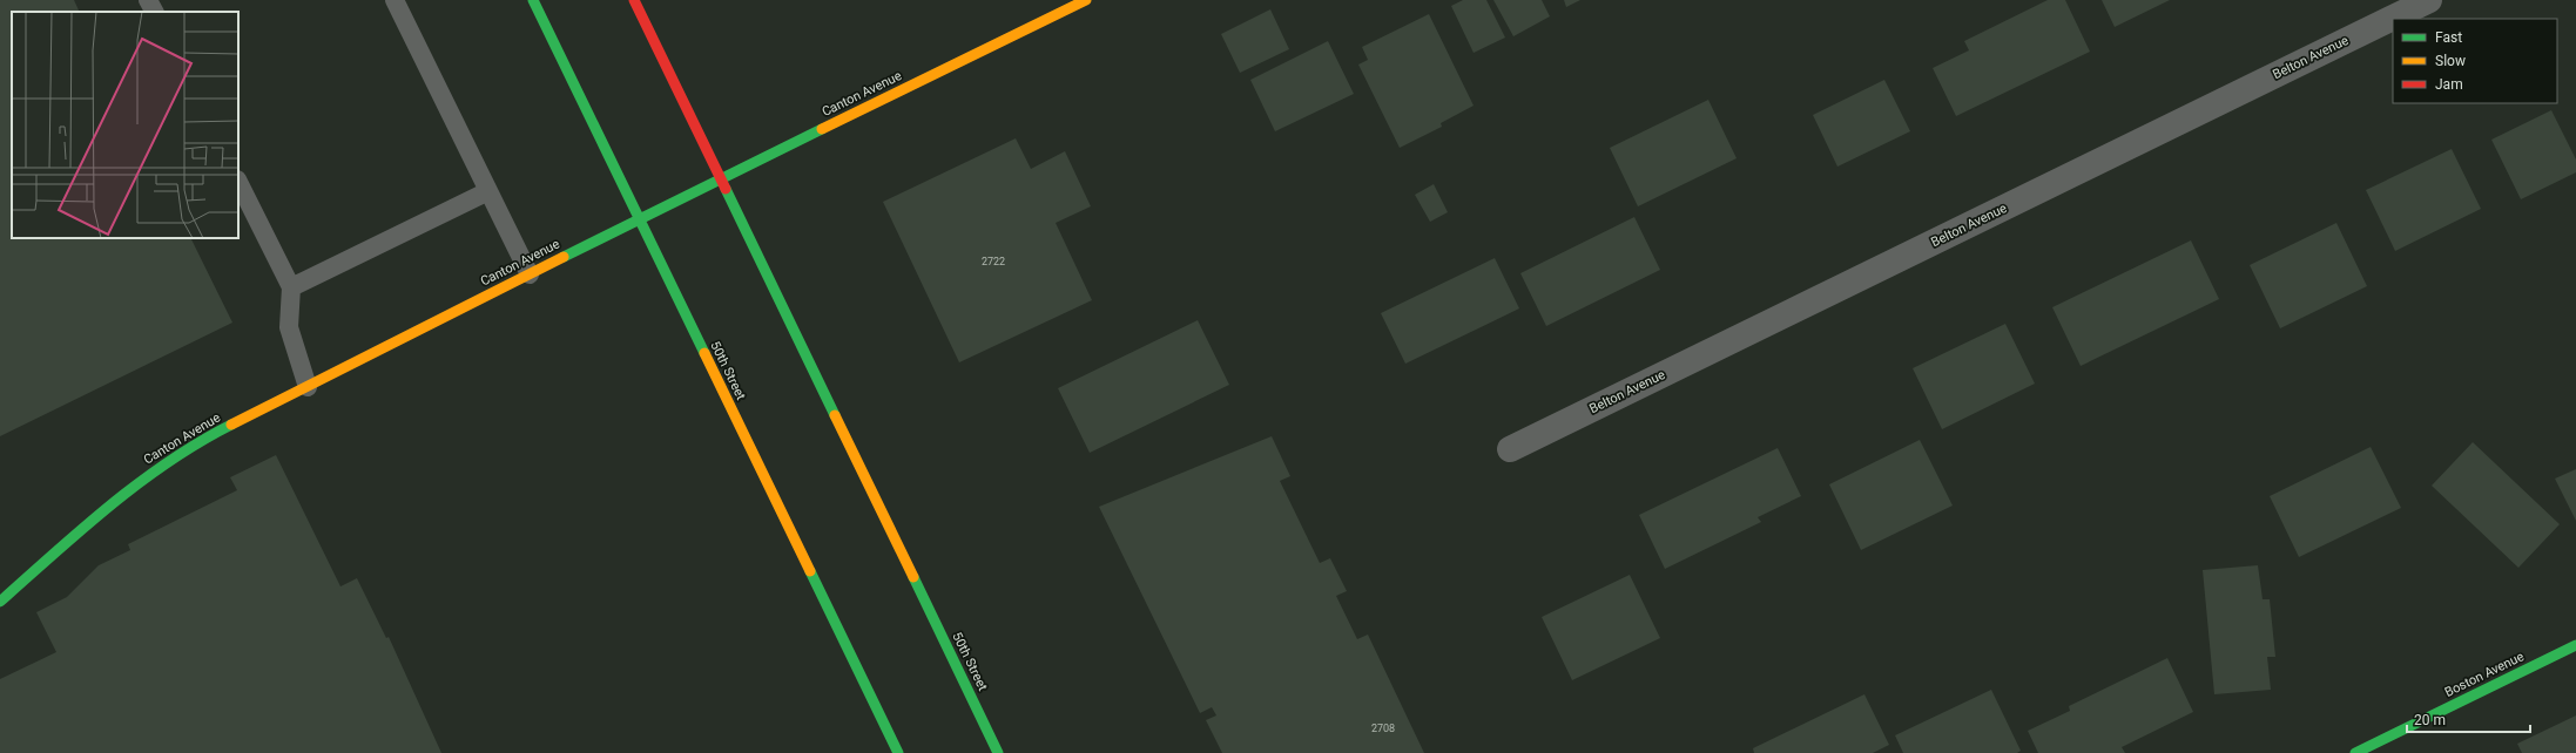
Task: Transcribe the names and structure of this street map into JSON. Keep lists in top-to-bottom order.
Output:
{
  "streets": {
    "main road": ["Canton Avenue", "50th Street", "Boston Avenue"],
    "street": ["Belton Avenue"]
  },
  "crossings": [
    ["Canton Avenue", "50th Street"]
  ],
  "house_numbers": ["2722", "2708"],
  "legend": ["Fast", "Slow", "Jam"],
  "scale_bar": "20 m"
}
